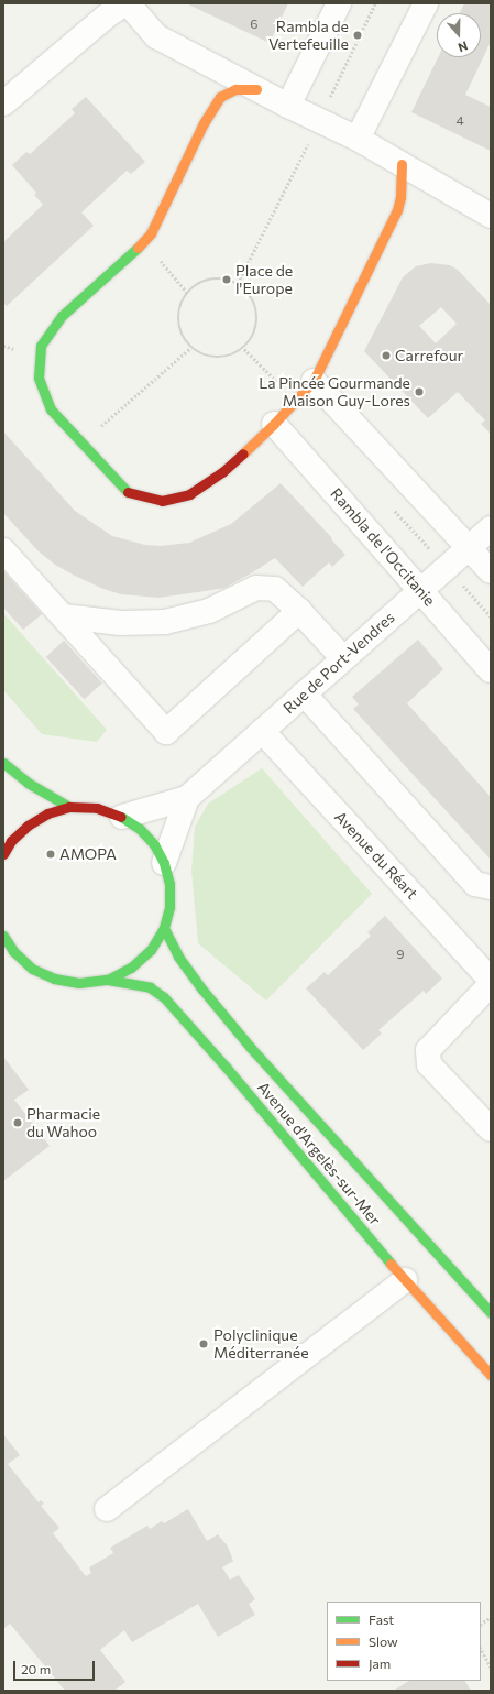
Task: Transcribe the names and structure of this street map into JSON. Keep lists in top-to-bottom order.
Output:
{
  "streets": {
    "main road": ["Avenue d'Argelès-sur-Mer"],
    "street": ["Rambla de l'Occitanie", "Rue de Port-Vendres", "Avenue du Réart"]
  },
  "crossings": [
    ["Rambla de l'Occitanie", "Rue de Port-Vendres"],
    ["Rue de Port-Vendres", "Avenue du Réart"]
  ],
  "places": [
    "Rambla de Vertefeuille",
    "Place de l'Europe",
    "Carrefour",
    "La Pincée Gourmande Maison Guy-Lores",
    "AMOPA",
    "Pharmacie du Wahoo",
    "Polyclinique Méditerranée"
  ],
  "house_numbers": ["6", "4", "9"],
  "legend": ["Fast", "Slow", "Jam"],
  "scale_bar": "20 m",
  "north": "bottom"
}
